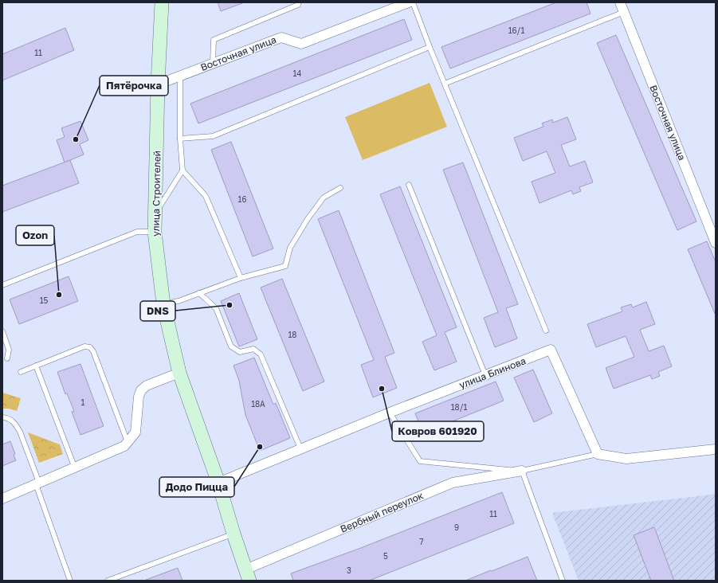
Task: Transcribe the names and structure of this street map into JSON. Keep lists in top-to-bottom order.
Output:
{
  "streets": {
    "main road": ["улица Строителей"],
    "street": ["Восточная улица", "улица Блинова", "Вербный переулок"]
  },
  "crossings": [
    ["Восточная улица", "улица Строителей"],
    ["улица Строителей", "улица Блинова"],
    ["улица Строителей", "Вербный переулок"]
  ],
  "places": [
    "Пятёрочка",
    "Ozon",
    "DNS",
    "Ковров 601920",
    "Додо Пицца"
  ],
  "house_numbers": [
    "16/1",
    "11",
    "14",
    "16",
    "15",
    "18",
    "1",
    "18А",
    "18/1",
    "11",
    "9",
    "7",
    "5",
    "3"
  ]
}
